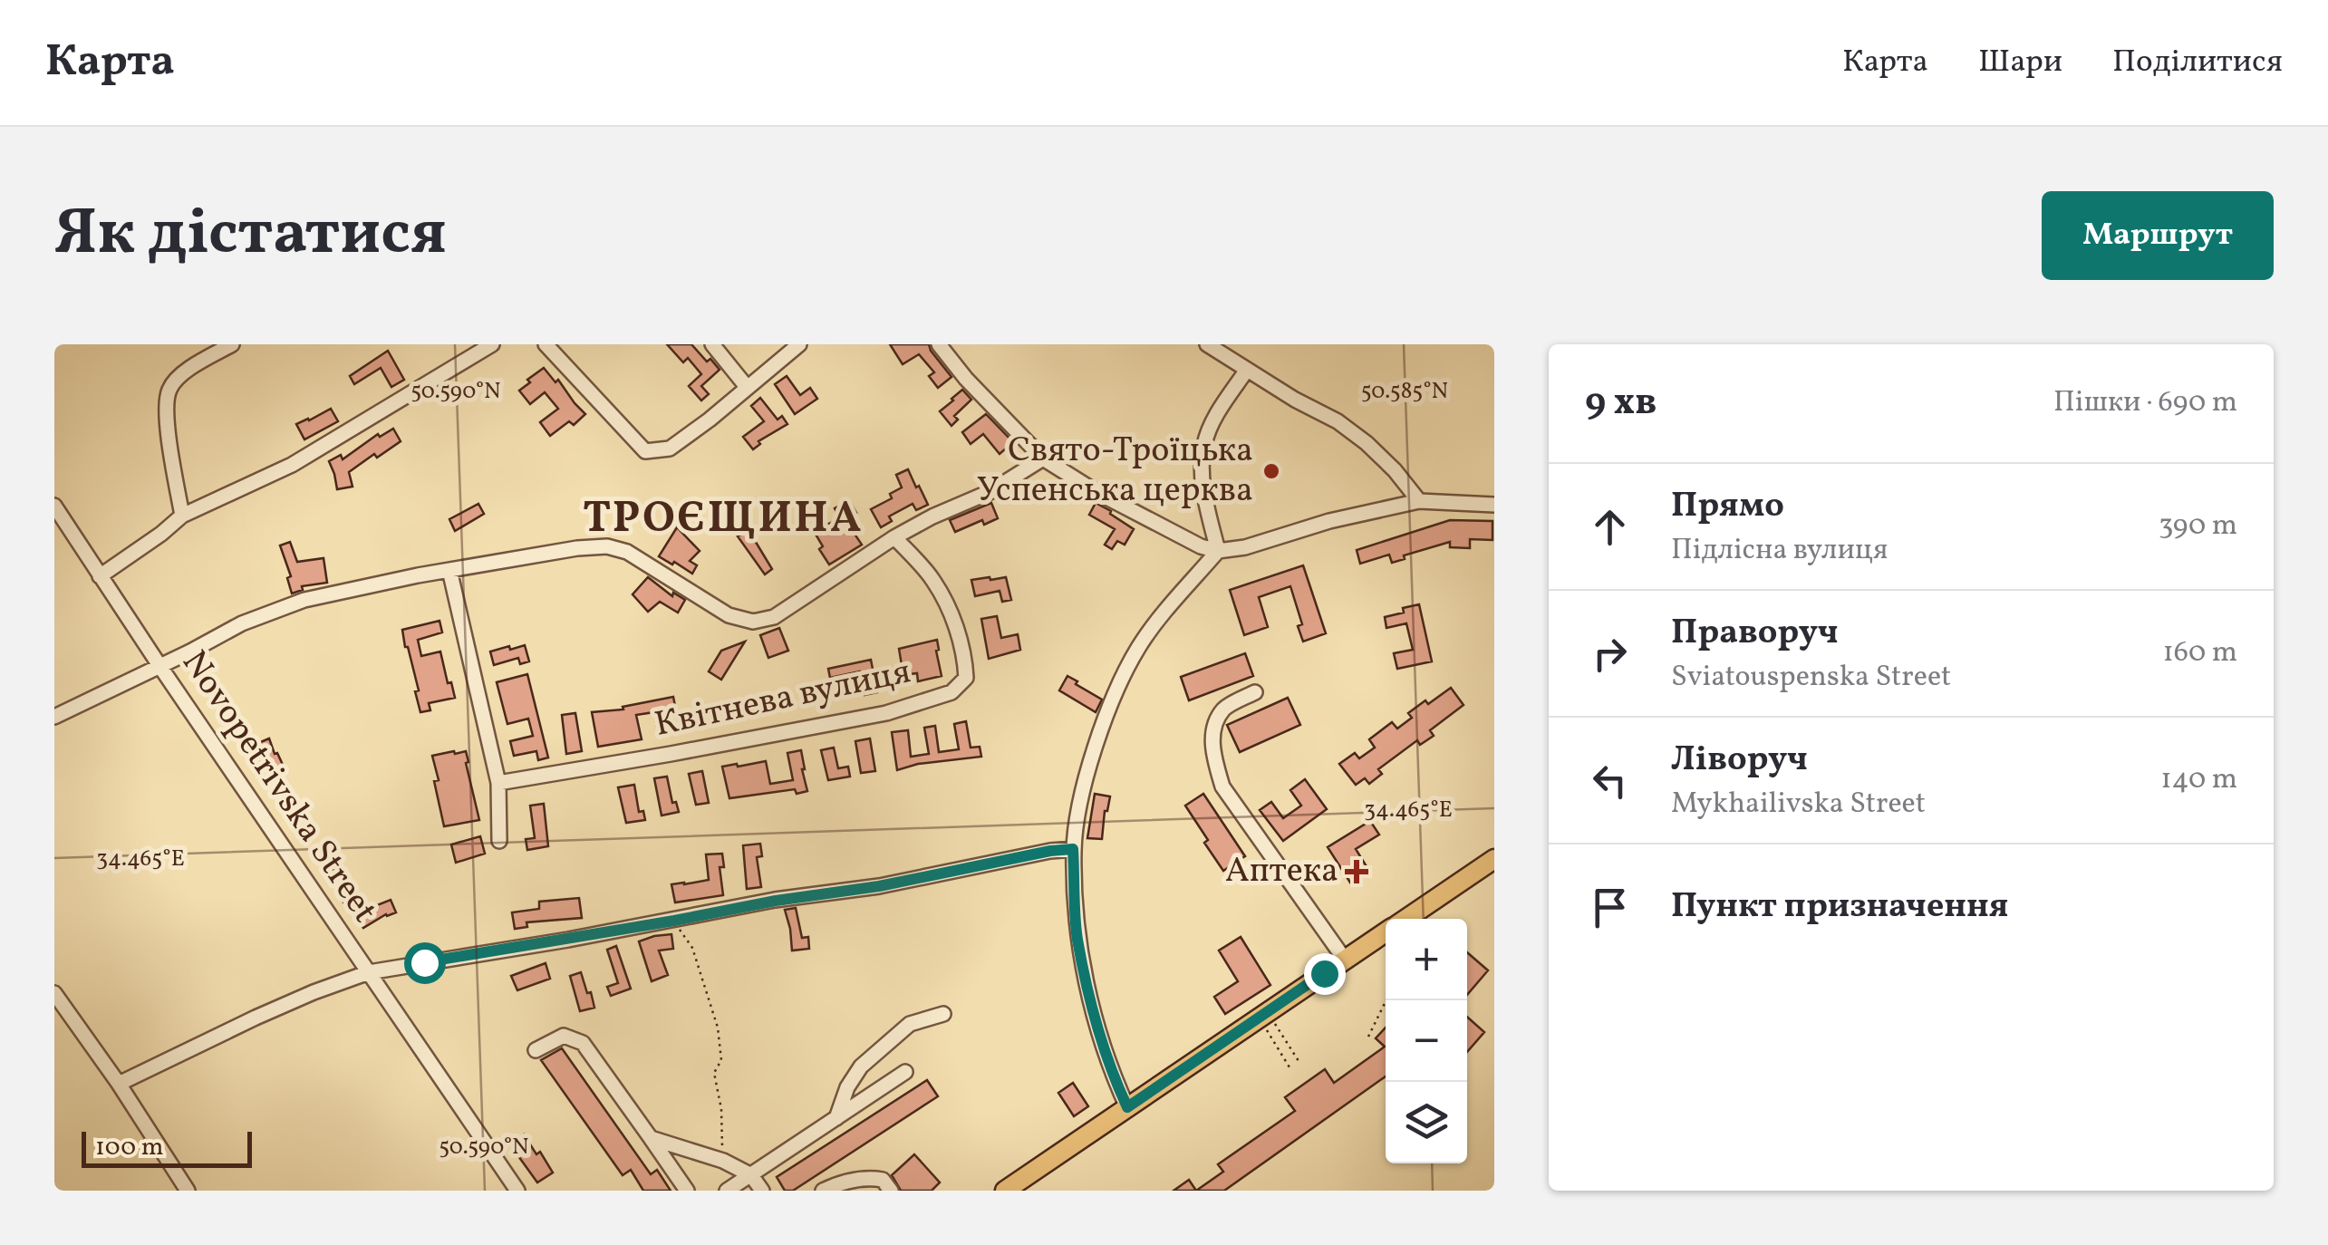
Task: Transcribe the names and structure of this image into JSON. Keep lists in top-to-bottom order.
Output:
{
  "streets": {
    "street": ["Квітнева вулиця", "Novopetrivska Street"]
  },
  "districts": ["ТРОЄЩИНА"],
  "places": {
    "other": ["Свято-Троїцька Успенська церква"],
    "health": ["Аптека"]
  },
  "scale_bar": "100 m",
  "page": {
    "header": "Карта",
    "nav": ["Карта", "Шари", "Поділитися"],
    "title": "Як дістатися",
    "buttons": "Маршрут",
    "heading": ["9 хв", "Пішки · 690 m"],
    "list": [
      ["Прямо", "Підлісна вулиця", "390 m"],
      ["Праворуч", "Sviatouspenska Street", "160 m"],
      ["Ліворуч", "Mykhailivska Street", "140 m"],
      "Пункт призначення"
    ],
    "map_buttons": ["+", "−"],
    "scale": "100 m"
  },
  "coordinates": ["50.590°N", "50.585°N", "34.465°E"]
}
